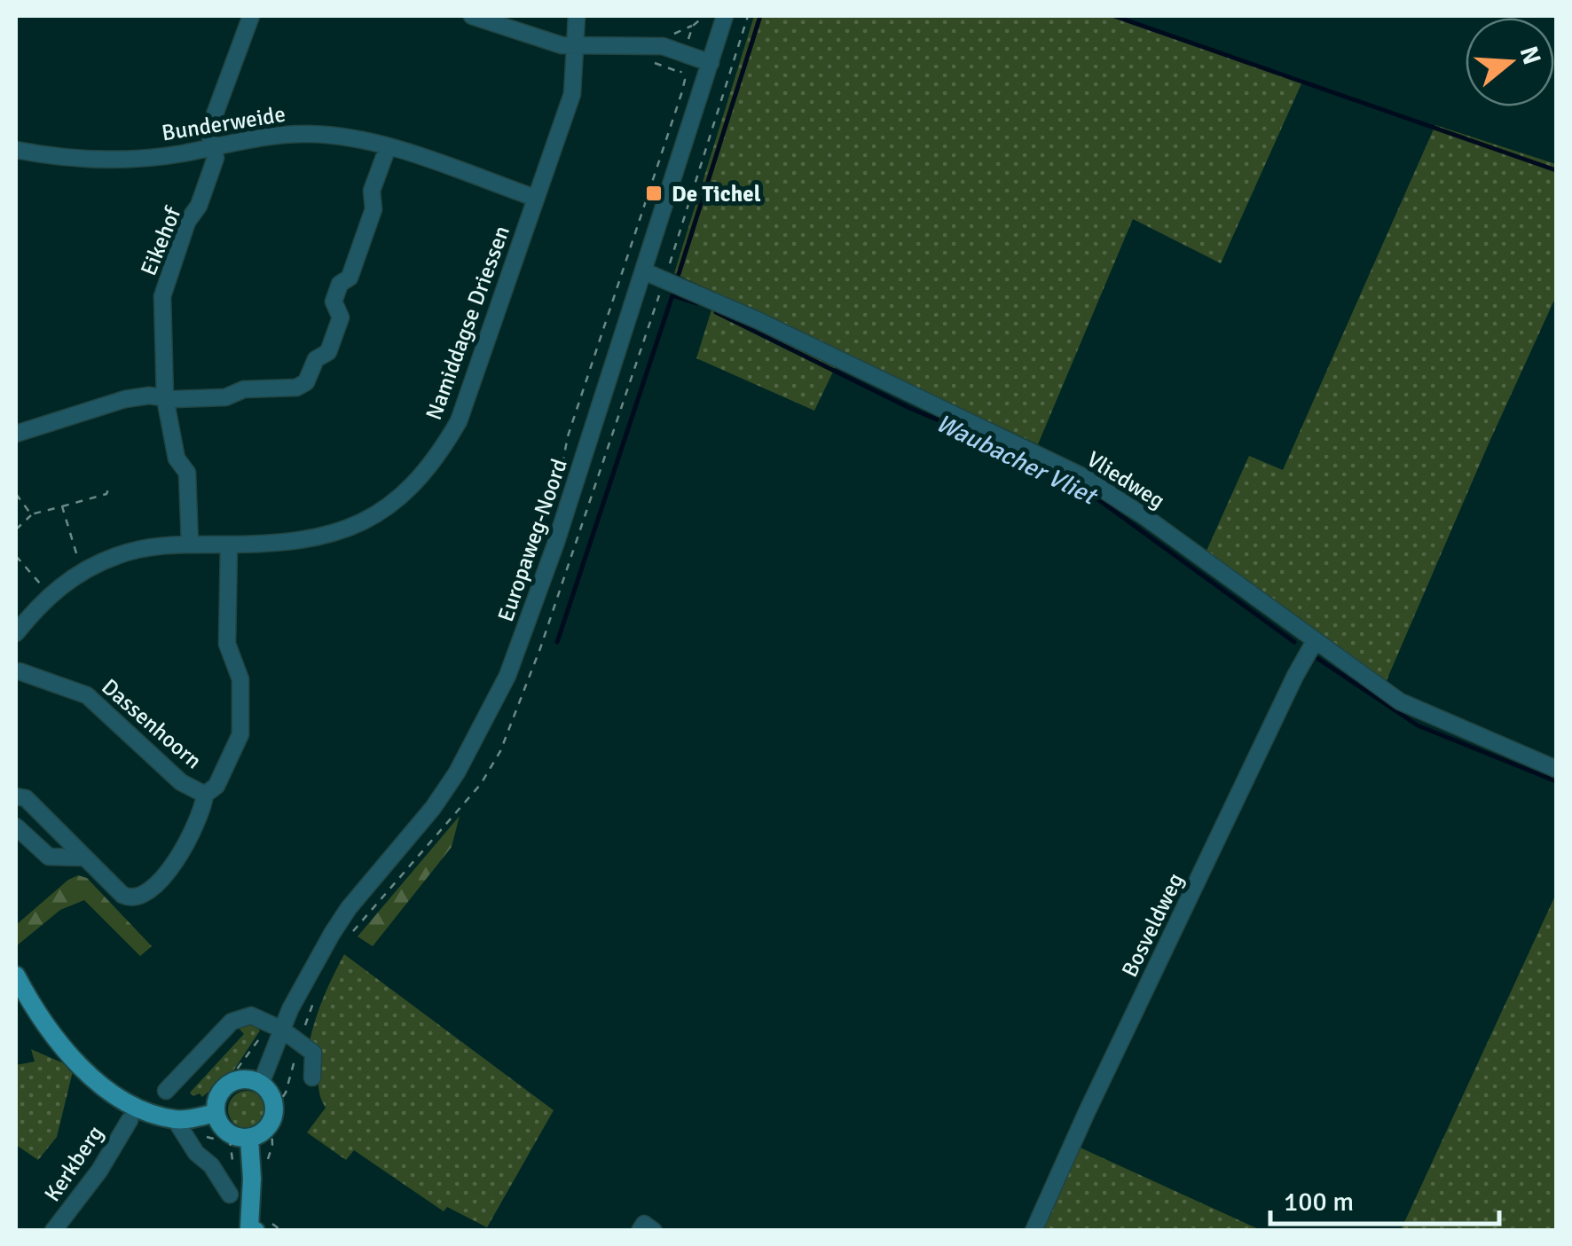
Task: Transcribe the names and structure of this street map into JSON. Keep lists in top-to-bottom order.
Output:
{
  "streets": {
    "street": [
      "Bunderweide",
      "Eikehof",
      "Namiddagse Driessen",
      "Vliedweg",
      "Europaweg-Noord",
      "Dassenhoorn",
      "Bosveldweg",
      "Kerkberg"
    ]
  },
  "crossings": [
    ["Bunderweide", "Eikehof"],
    ["Bunderweide", "Namiddagse Driessen"],
    ["Eikehof", "Namiddagse Driessen"],
    ["Namiddagse Driessen", "Dassenhoorn"],
    ["Vliedweg", "Europaweg-Noord"],
    ["Vliedweg", "Bosveldweg"]
  ],
  "water": ["Waubacher Vliet"],
  "places": {
    "transit": ["De Tichel"]
  },
  "scale_bar": "100 m",
  "north": "right"
}
